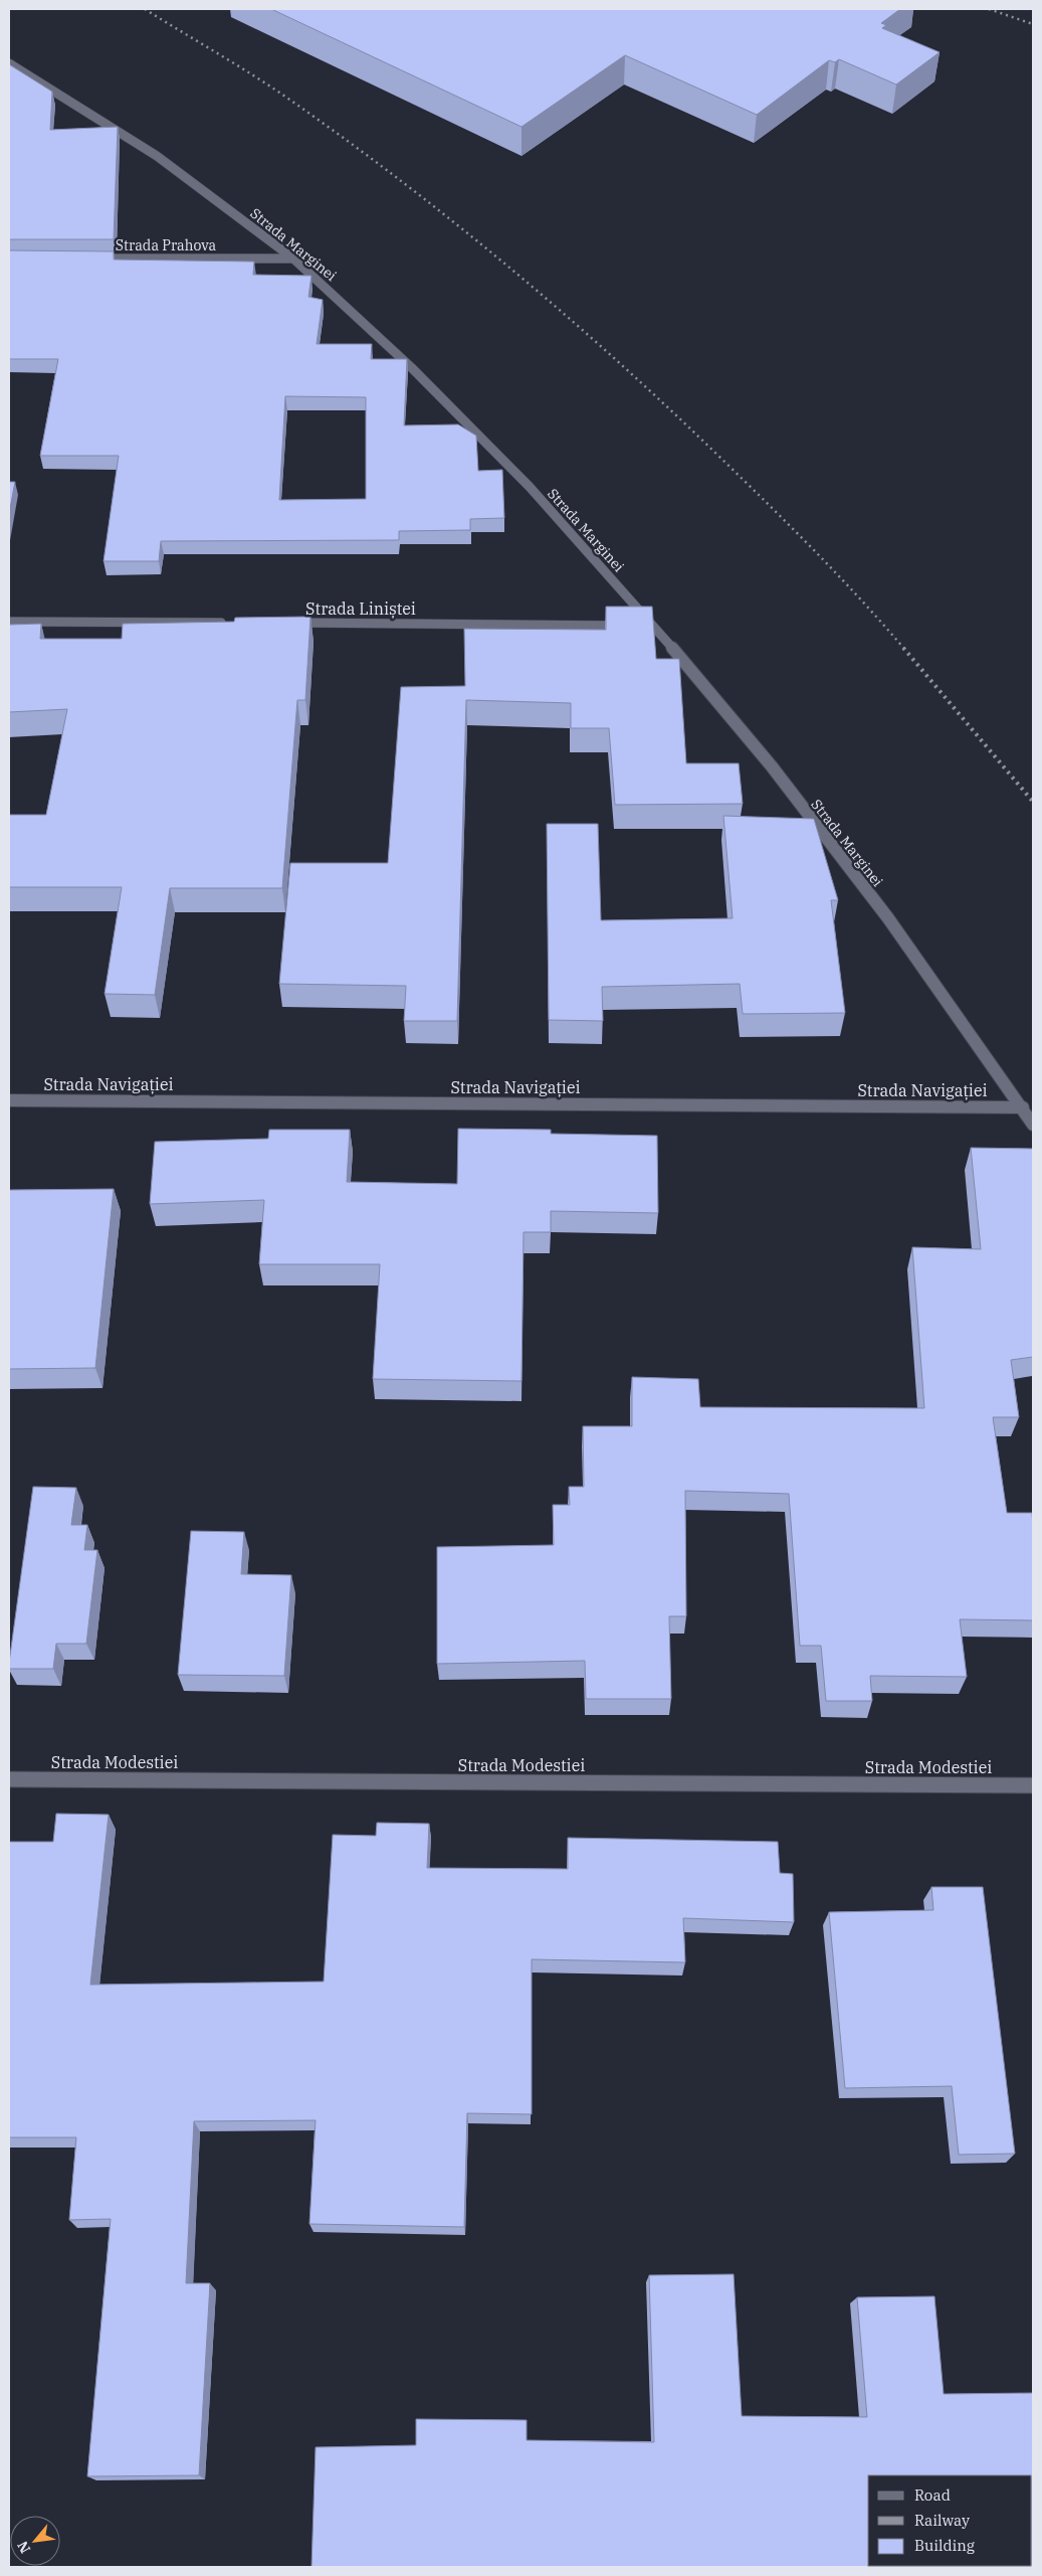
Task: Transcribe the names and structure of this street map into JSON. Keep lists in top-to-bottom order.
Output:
{
  "streets": {
    "street": [
      "Strada Marginei",
      "Strada Prahova",
      "Strada Liniștei",
      "Strada Navigației",
      "Strada Modestiei"
    ]
  },
  "crossings": [
    ["Strada Marginei", "Strada Prahova"],
    ["Strada Marginei", "Strada Liniștei"],
    ["Strada Marginei", "Strada Navigației"]
  ],
  "legend": ["Road", "Railway", "Building"],
  "north": "bottom left"
}
